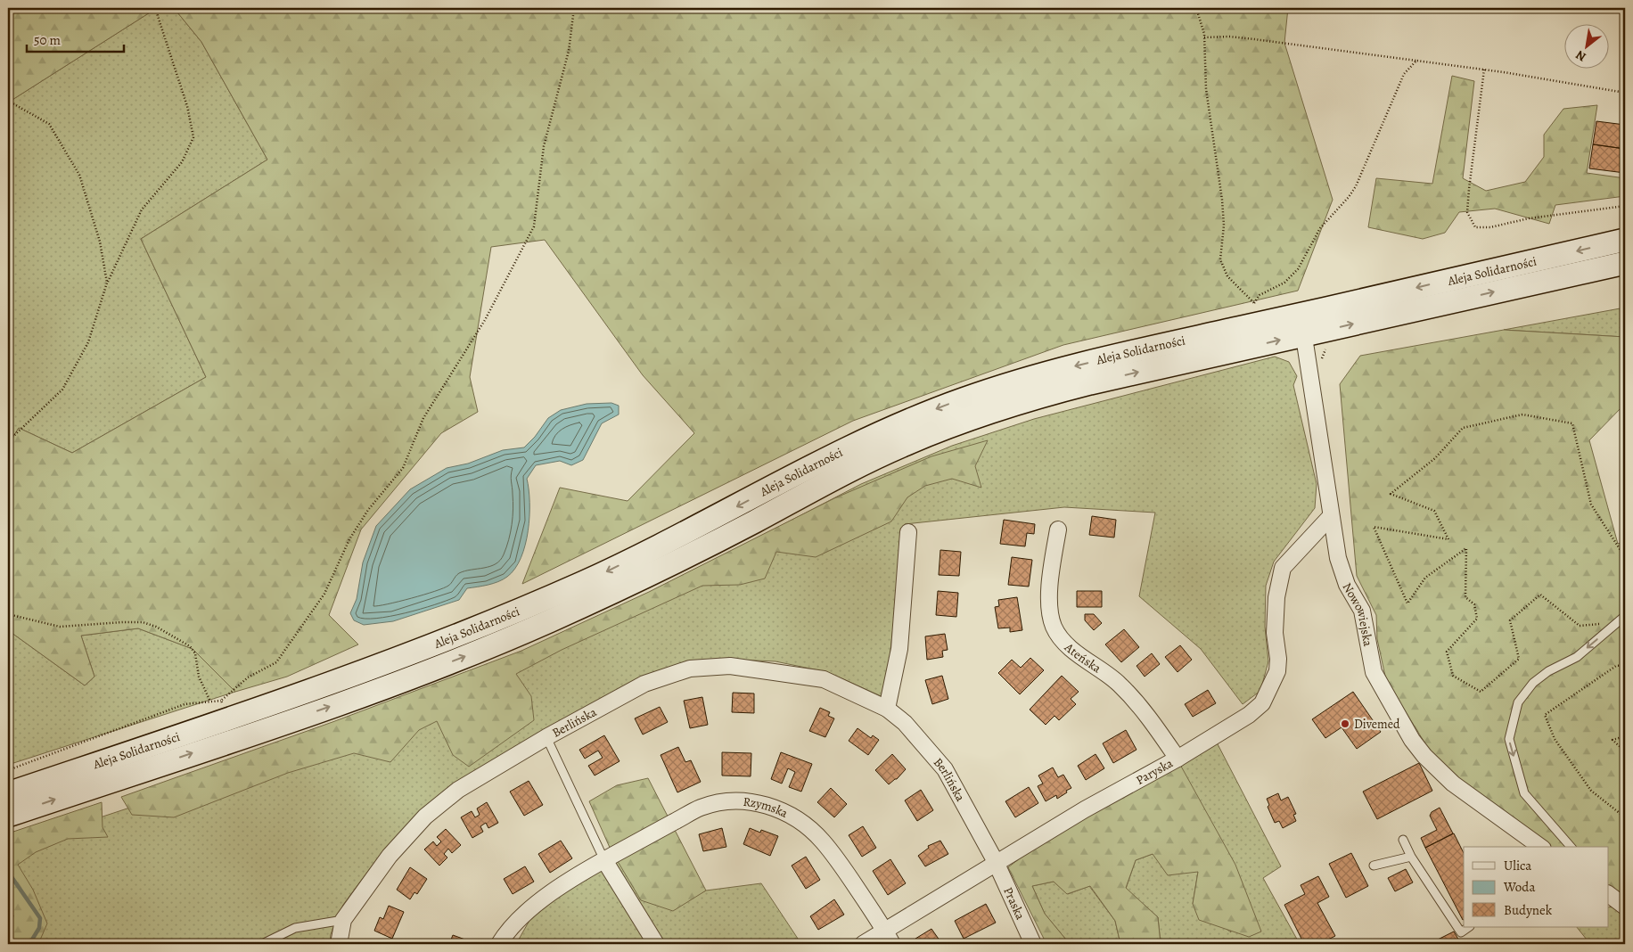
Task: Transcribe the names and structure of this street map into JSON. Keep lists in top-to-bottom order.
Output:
{
  "streets": {
    "main road": ["Aleja Solidarności"],
    "street": [
      "Nowowiejska",
      "Ateńska",
      "Berlińska",
      "Paryska",
      "Rzymska",
      "Praska"
    ]
  },
  "crossings": [
    ["Aleja Solidarności", "Nowowiejska"],
    ["Nowowiejska", "Paryska"],
    ["Ateńska", "Paryska"],
    ["Berlińska", "Paryska"],
    ["Berlińska", "Praska"],
    ["Paryska", "Rzymska"],
    ["Paryska", "Praska"]
  ],
  "places": ["Divemed"],
  "legend": ["Ulica", "Woda", "Budynek"],
  "scale_bar": "50 m",
  "north": "bottom left"
}
